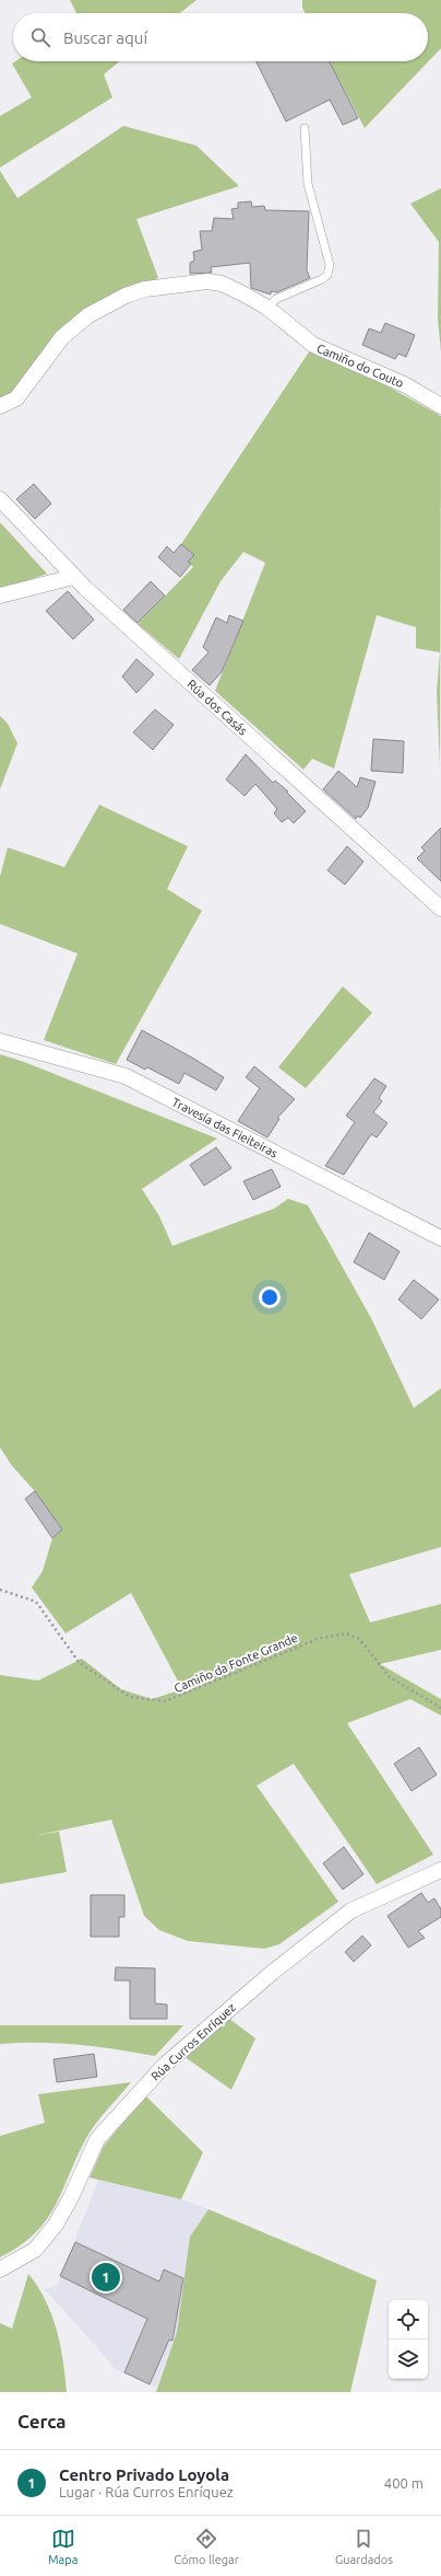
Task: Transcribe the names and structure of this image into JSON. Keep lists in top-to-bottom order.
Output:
{
  "streets": {
    "street": [
      "Camiño do Couto",
      "Rúa dos Casás",
      "Travesía das Fieiteiras",
      "Rúa Curros Enríquez"
    ],
    "path": ["Camiño da Fonte Grande"]
  },
  "page": {
    "search": "Buscar aquí",
    "pins": "1",
    "heading": "Cerca",
    "list": [
      {
        "mark": "1",
        "name": "Centro Privado Loyola",
        "note": "Lugar · Rúa Curros Enríquez",
        "value": "400 m"
      }
    ],
    "nav": ["Mapa", "Cómo llegar", "Guardados"]
  }
}
